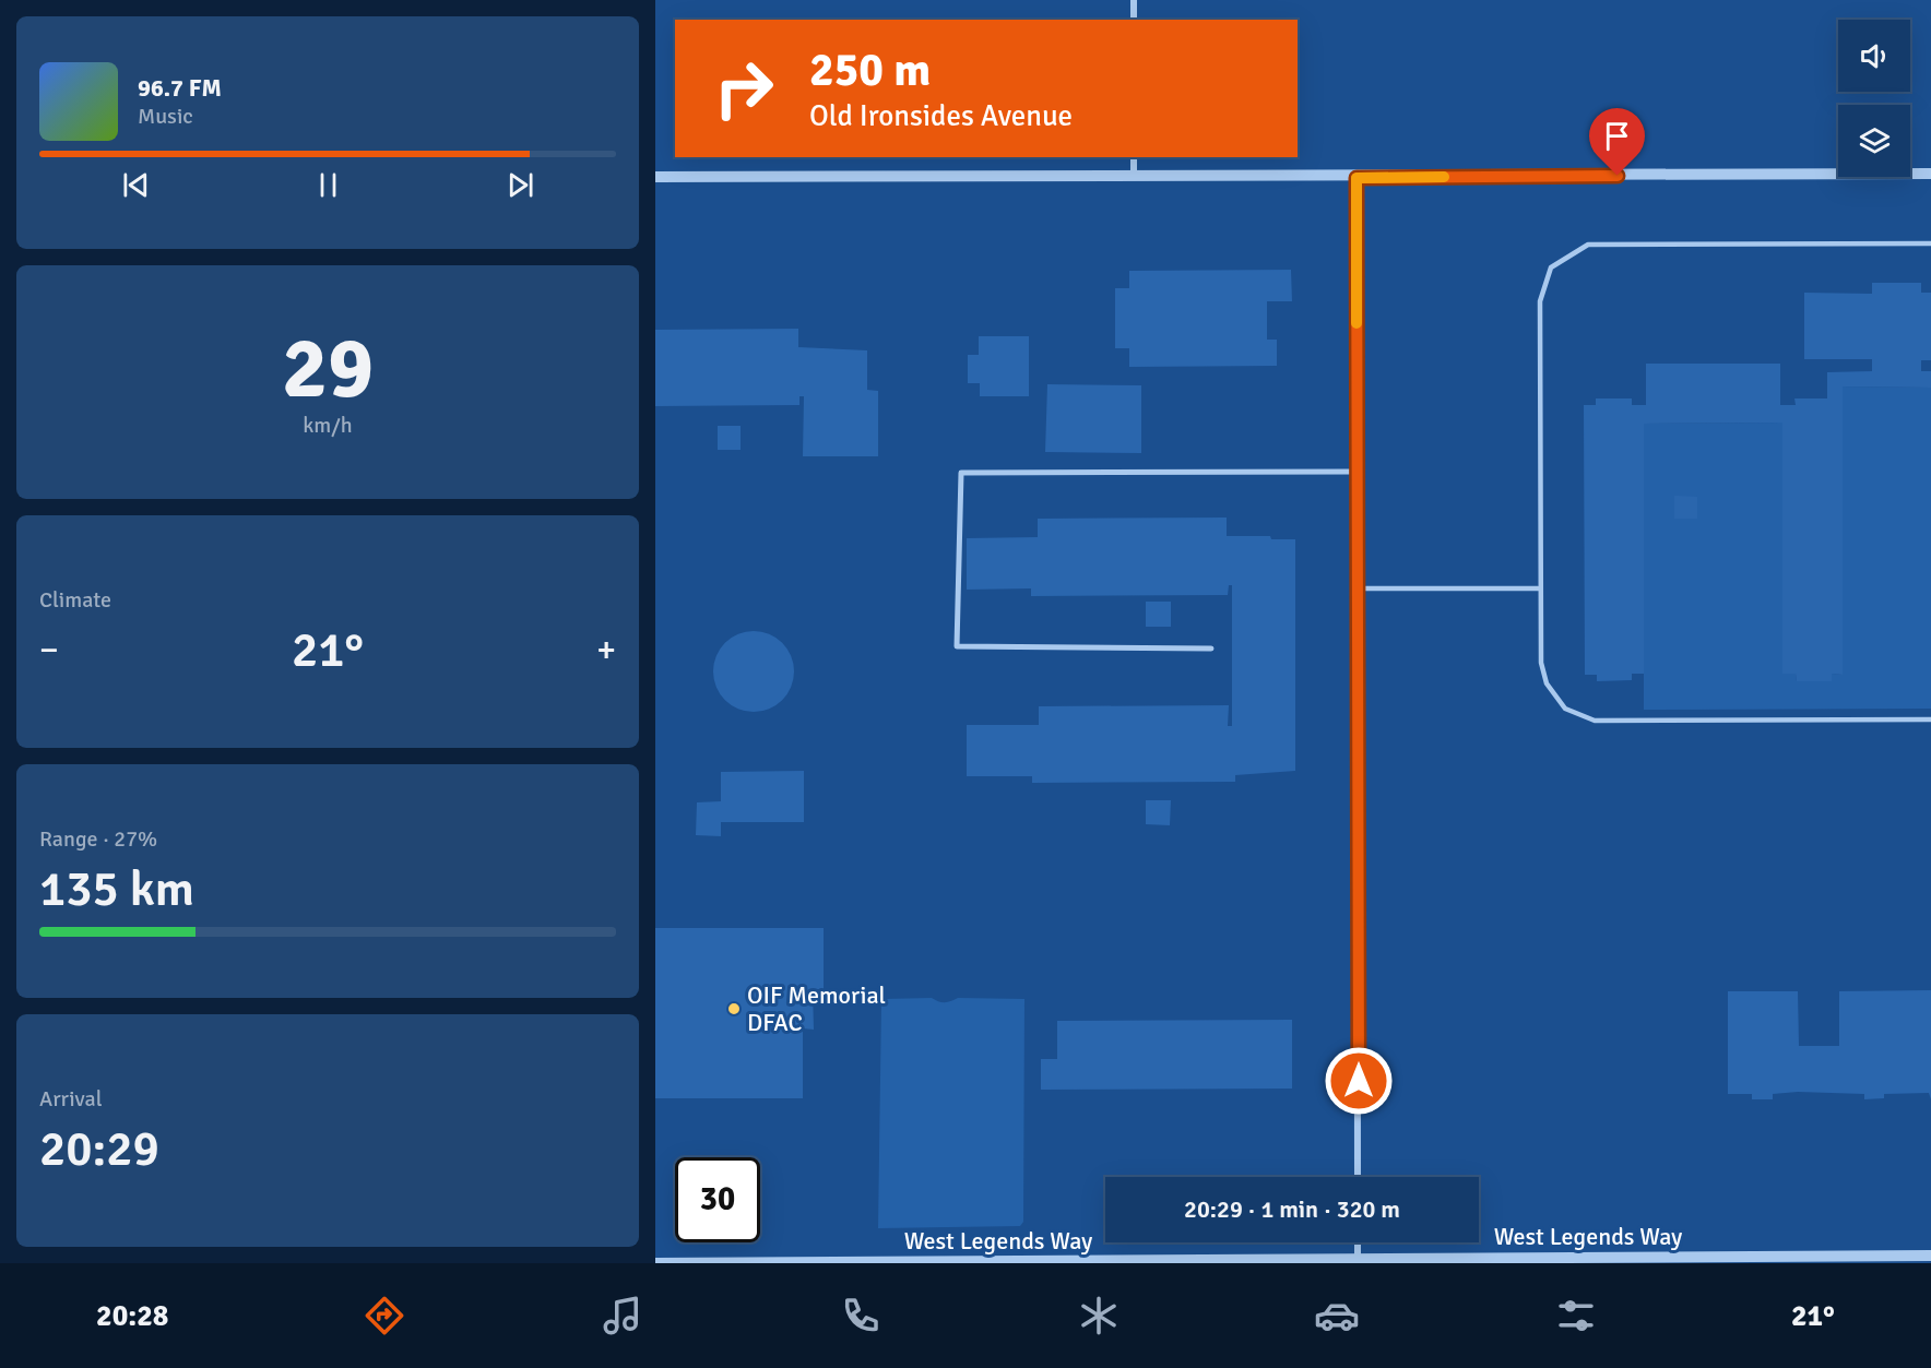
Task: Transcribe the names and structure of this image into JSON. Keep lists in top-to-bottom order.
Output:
{
  "streets": {
    "street": ["West Legends Way"]
  },
  "places": ["OIF Memorial DFAC"],
  "page": {
    "turn": ["250 m", "Old Ironsides Avenue"],
    "song": ["96.7 FM", "Music"],
    "tile": [
      ["29", "km/h"],
      "Climate",
      ["Range · 27%", "135 km"],
      ["Arrival", "20:29"]
    ],
    "heat": ["−", "21°", "+"],
    "limit": "30",
    "trip": "20:29 · 1 min · 320 m",
    "tabs": ["20:28", "21°"]
  }
}
